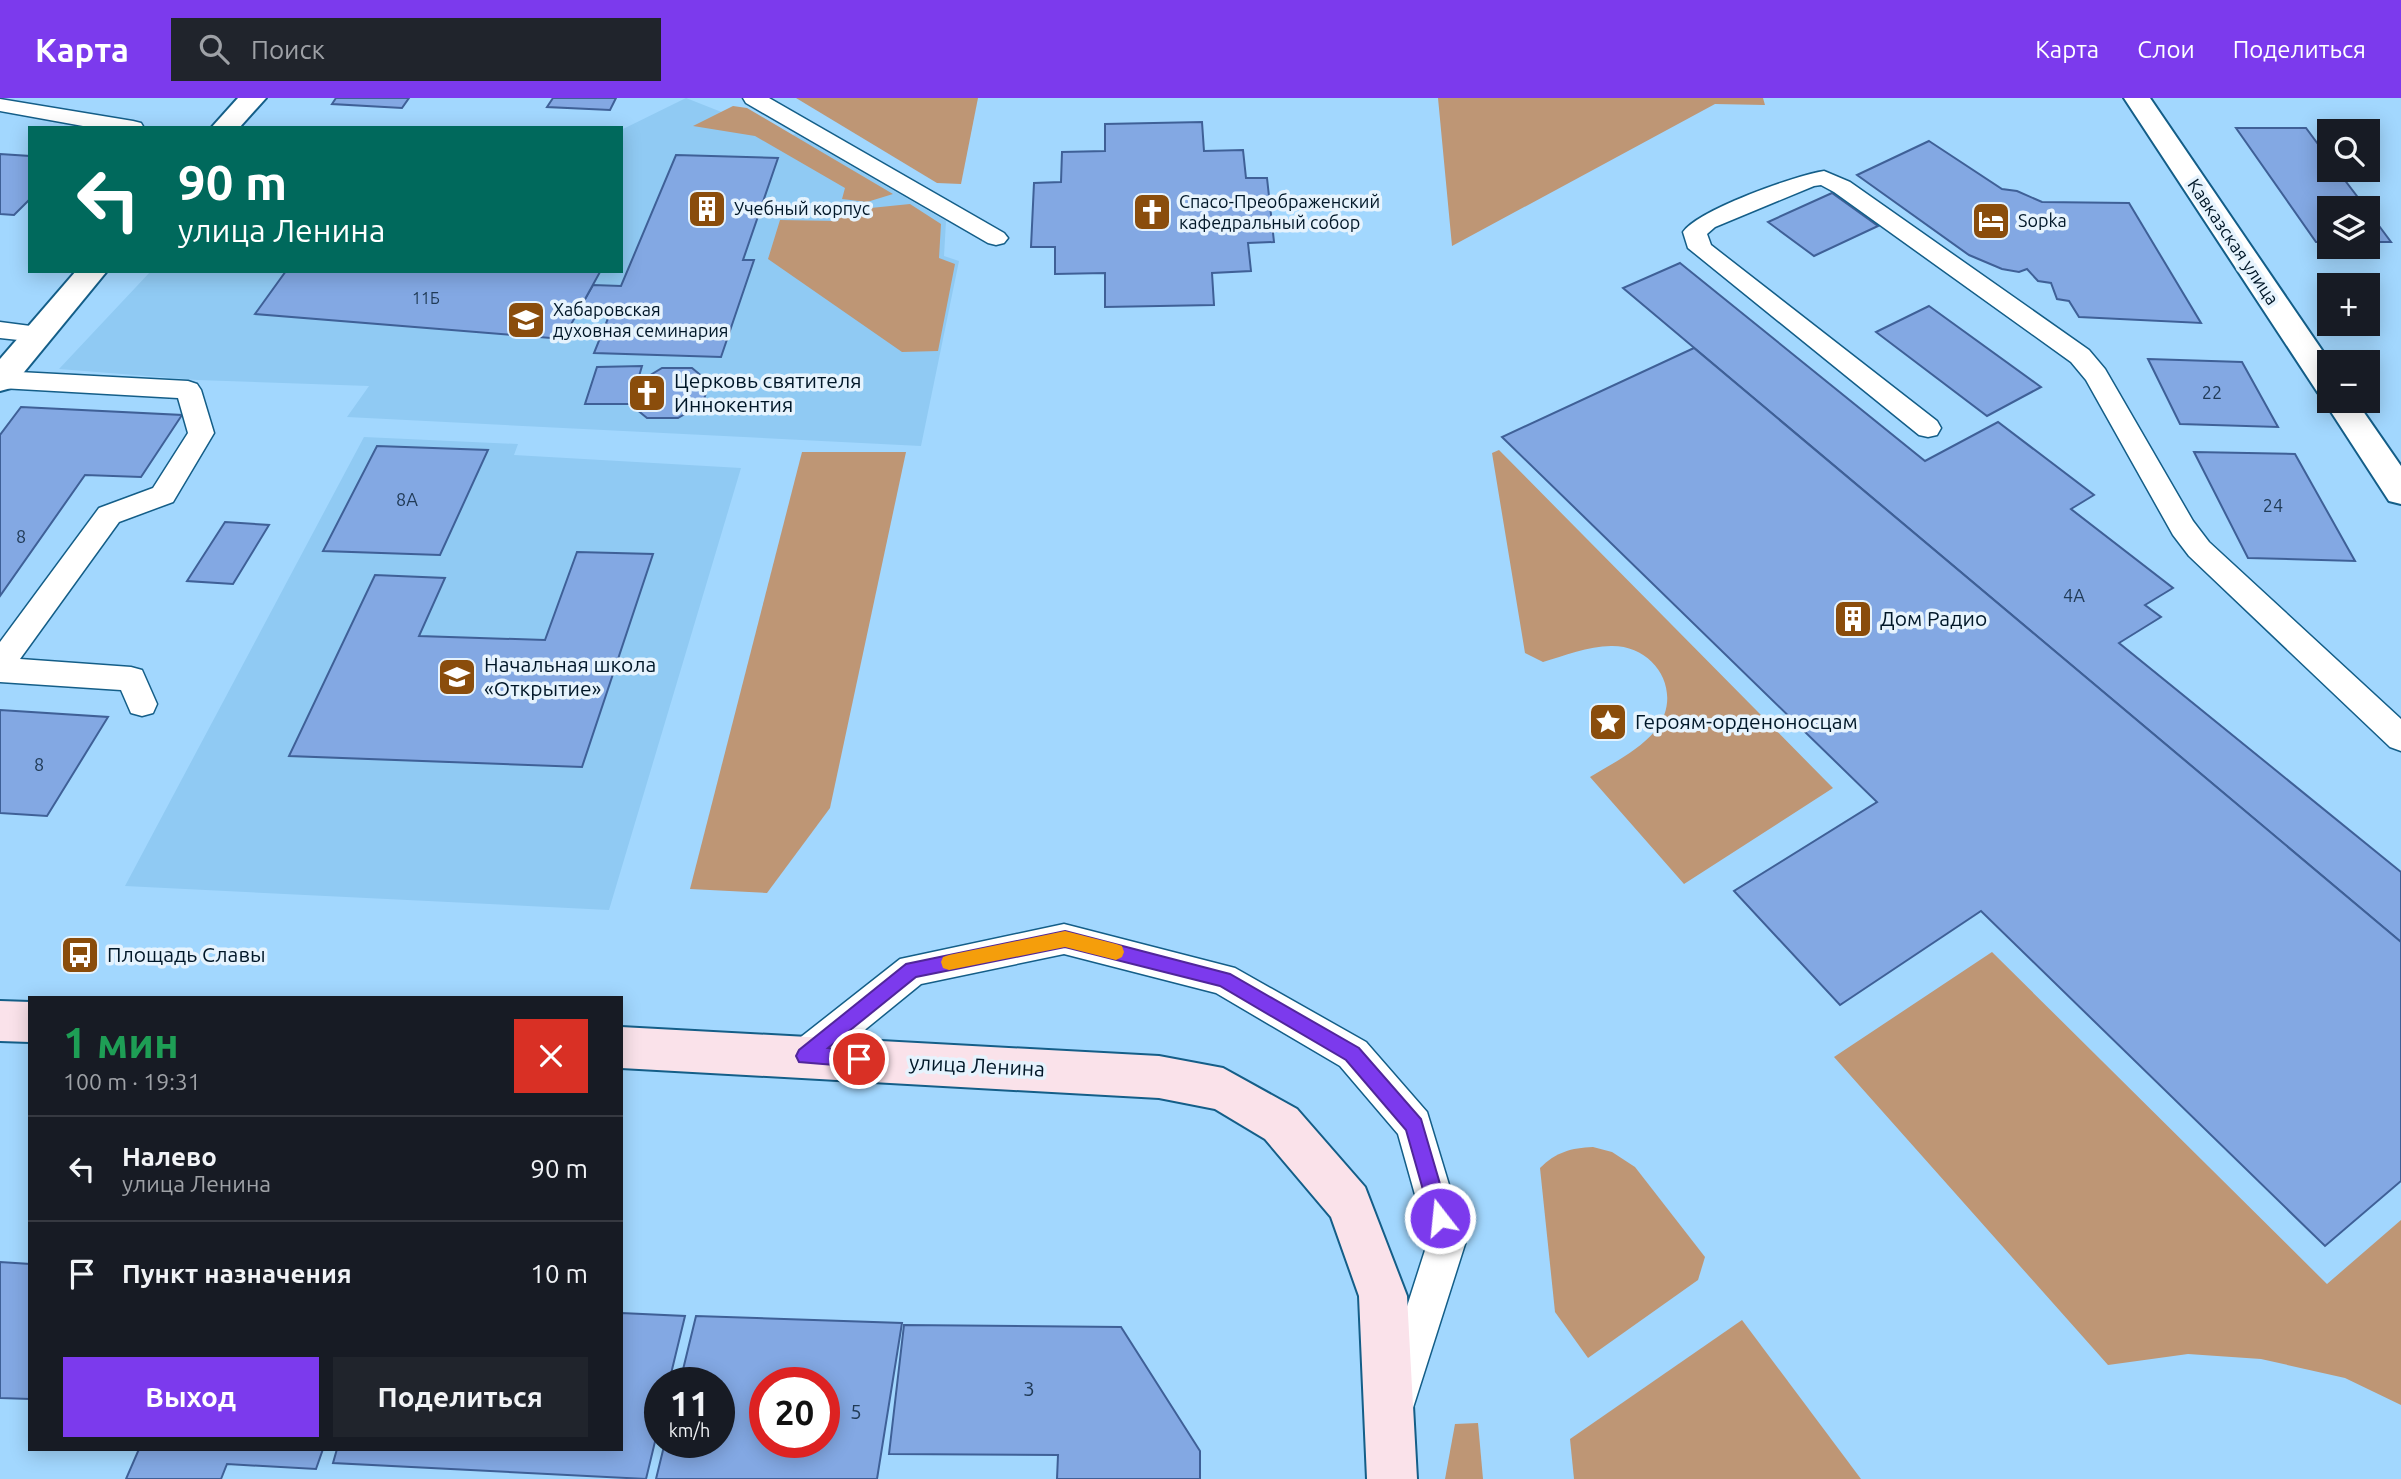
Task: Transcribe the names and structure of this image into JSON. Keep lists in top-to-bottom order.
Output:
{
  "streets": {
    "main road": ["улица Ленина"],
    "street": ["Кавказская улица"]
  },
  "places": {
    "building": ["Учебный корпус", "Дом Радио"],
    "church": ["Спасо-Преображенский кафедральный собор", "Церковь святителя Иннокентия"],
    "hotel": ["Sopka"],
    "school or university": ["Хабаровская духовная семинария", "Начальная школа «Открытие»"],
    "place": ["Героям-орденоносцам"],
    "bus stop": ["Площадь Славы"]
  },
  "house_numbers": [
    "11Б",
    "22",
    "8А",
    "24",
    "8",
    "4А",
    "8",
    "3",
    "5"
  ],
  "page": {
    "header": "Карта",
    "search": "Поиск",
    "nav": ["Карта", "Слои", "Поделиться"],
    "map_buttons": ["+", "−"],
    "turn": ["90 m", "улица Ленина"],
    "heading": ["1 мин", "100 m · 19:31"],
    "list": [
      {
        "name": "Налево",
        "note": "улица Ленина",
        "value": "90 m"
      },
      {
        "name": "Пункт назначения",
        "value": "10 m"
      }
    ],
    "buttons": ["Выход", "Поделиться"],
    "speed": "11 km/h",
    "limit": "20"
  }
}
